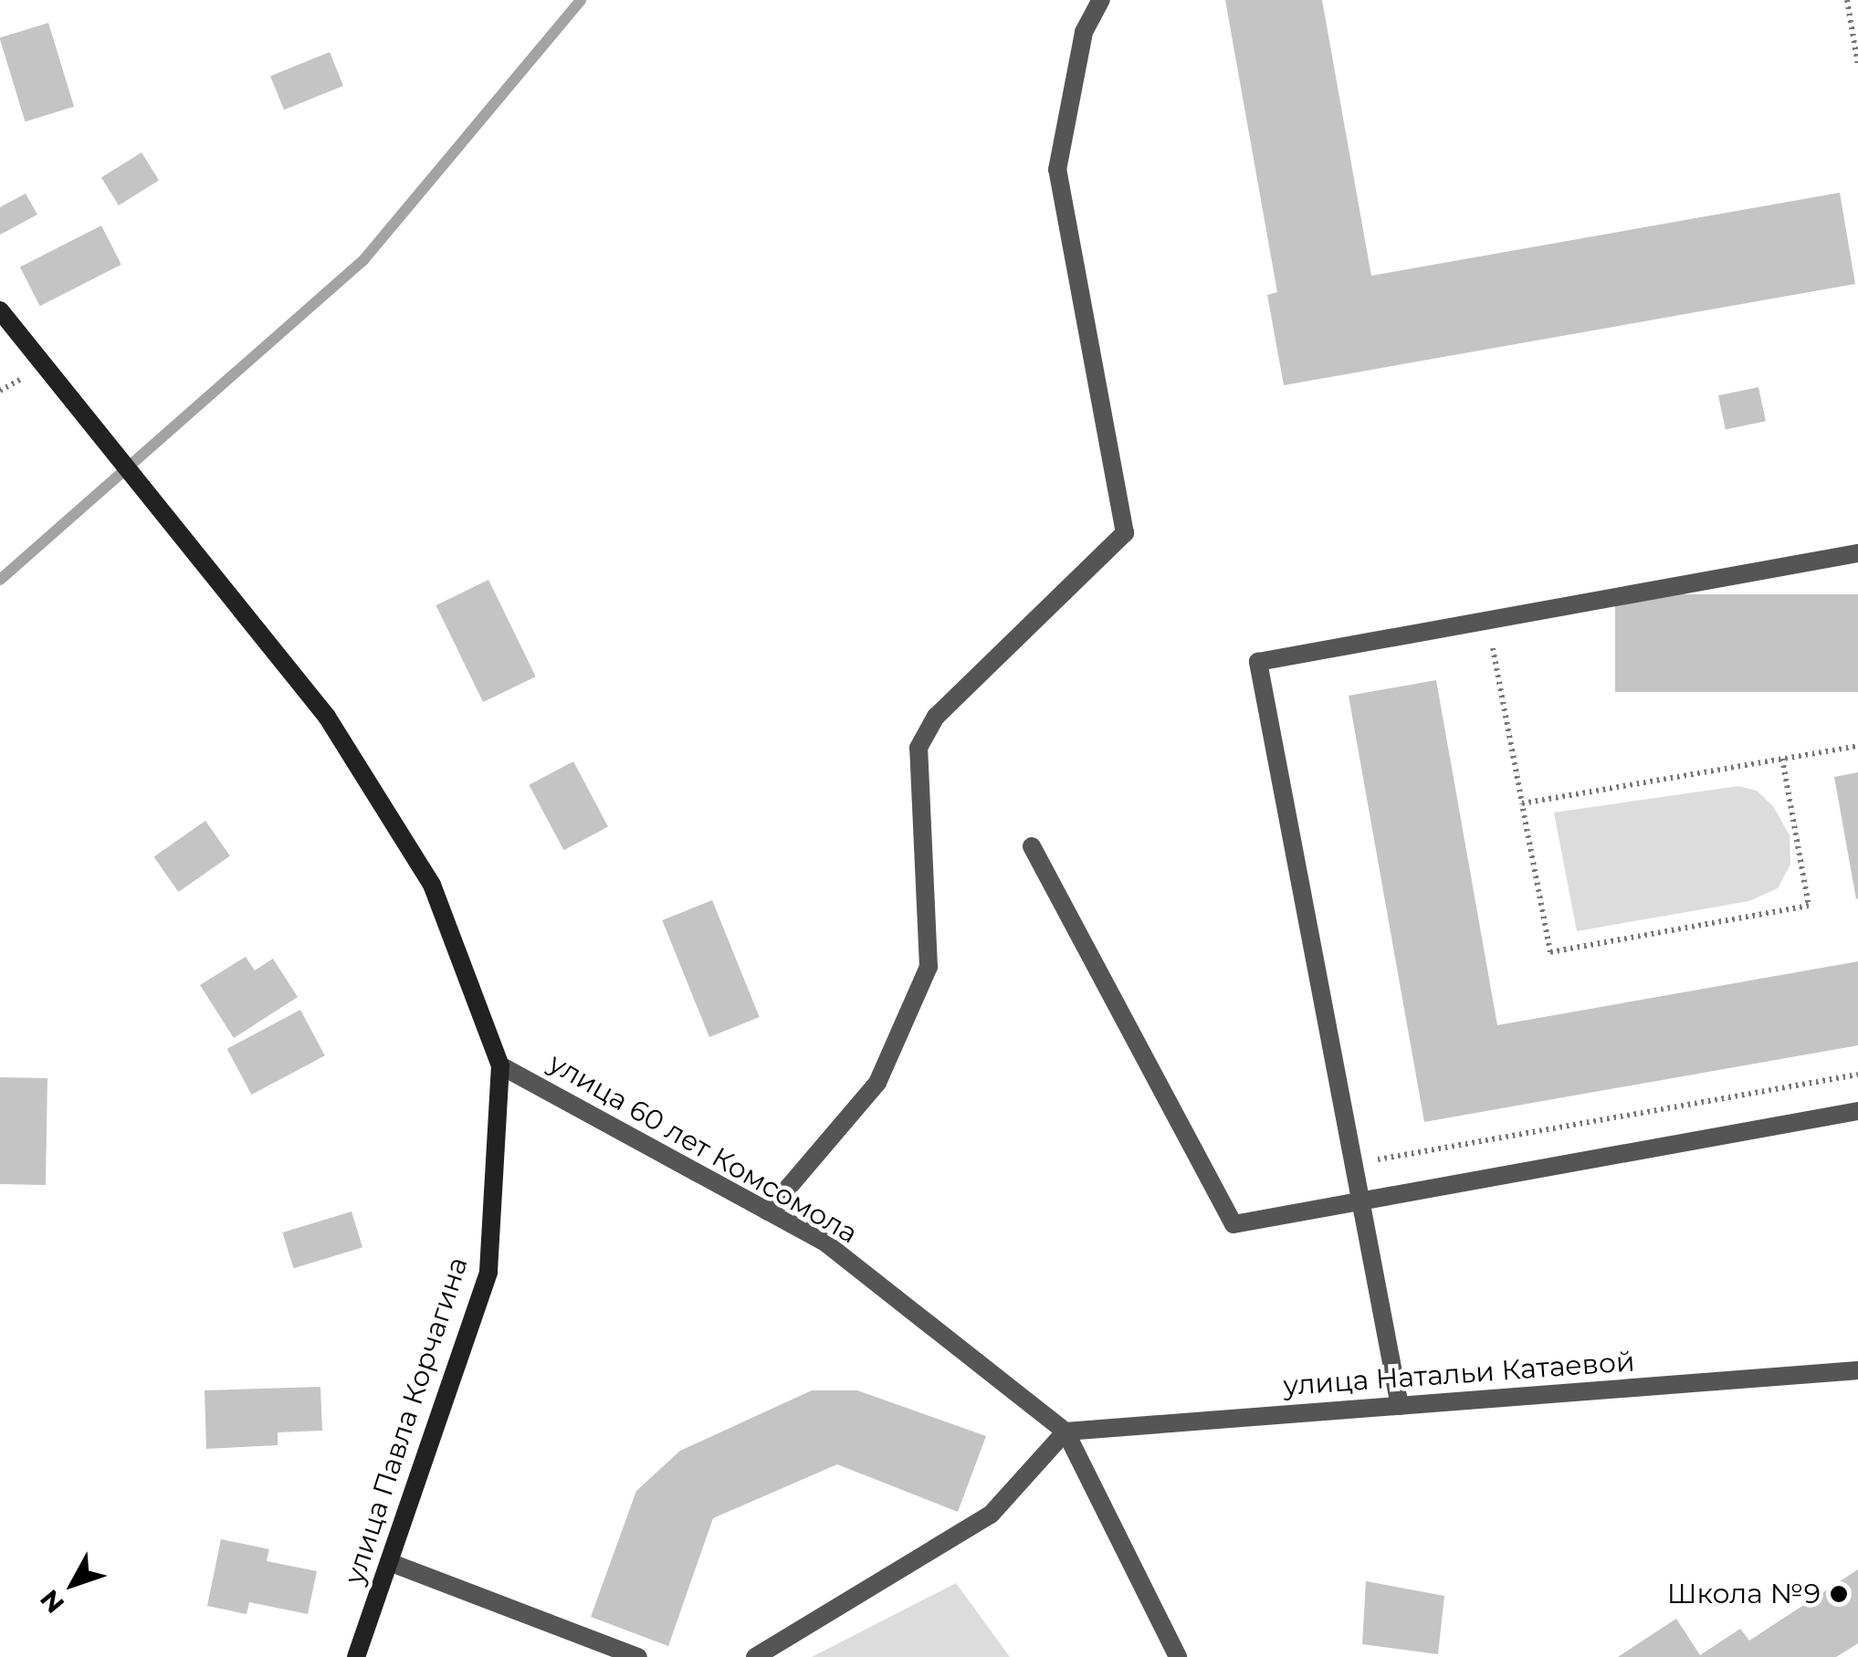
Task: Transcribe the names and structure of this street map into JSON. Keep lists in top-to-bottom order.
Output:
{
  "streets": {
    "main road": ["улица Павла Корчагина"],
    "street": ["улица 60 лет Комсомола", "улица Натальи Катаевой"]
  },
  "crossings": [
    ["улица 60 лет Комсомола", "улица Натальи Катаевой"],
    ["улица 60 лет Комсомола", "улица Павла Корчагина"]
  ],
  "places": ["Школа №9"],
  "north": "bottom left"
}
